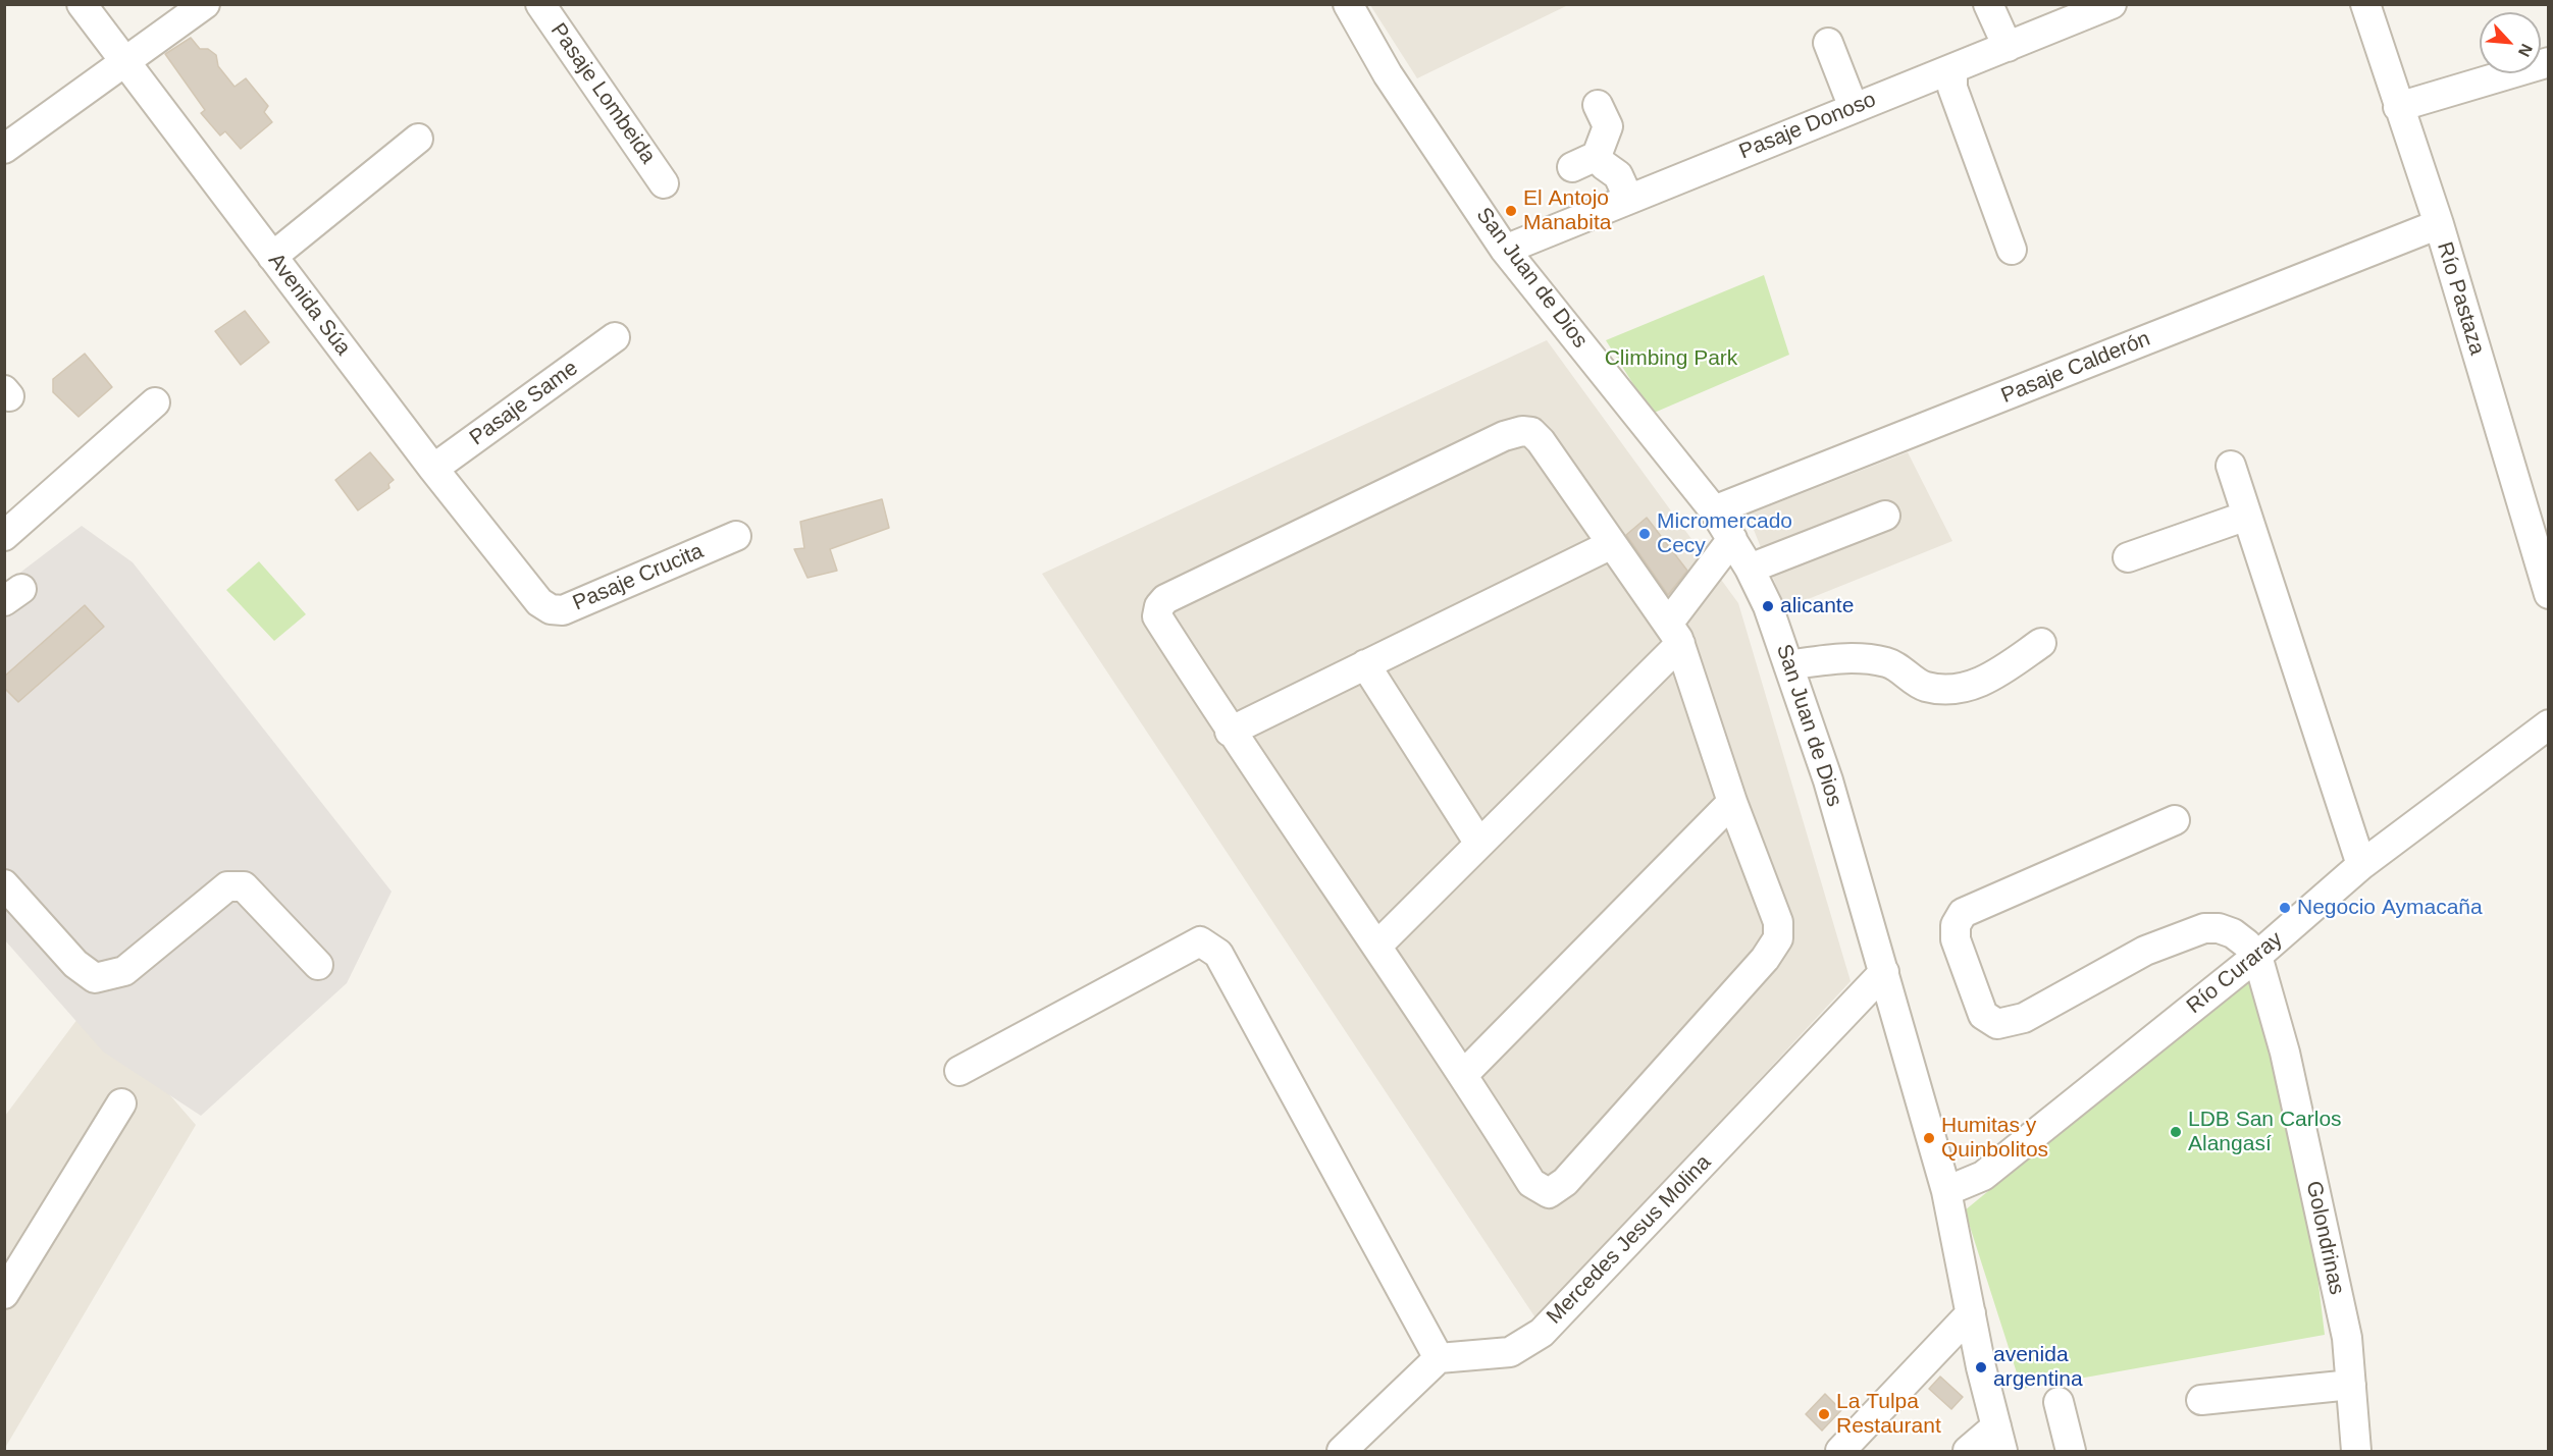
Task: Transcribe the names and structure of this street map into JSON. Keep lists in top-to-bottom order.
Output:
{
  "streets": {
    "street": [
      "Pasaje Lombeida",
      "Pasaje Donoso",
      "San Juan de Dios",
      "Río Pastaza",
      "Avenida Súa",
      "Pasaje Calderón",
      "Pasaje Same",
      "Pasaje Crucita",
      "Río Curaray",
      "Golondrinas",
      "Mercedes Jesus Molina"
    ]
  },
  "crossings": [
    ["Pasaje Donoso", "San Juan de Dios"],
    ["San Juan de Dios", "Pasaje Calderón"],
    ["San Juan de Dios", "Río Curaray"],
    ["San Juan de Dios", "Mercedes Jesus Molina"],
    ["Río Pastaza", "Pasaje Calderón"],
    ["Avenida Súa", "Pasaje Same"],
    ["Avenida Súa", "Pasaje Crucita"],
    ["Río Curaray", "Golondrinas"]
  ],
  "parks": ["Climbing Park"],
  "places": [
    "El Antojo Manabita",
    "Micromercado Cecy",
    "alicante",
    "Negocio Aymacaña",
    "LDB San Carlos Alangasí",
    "Humitas y Quinbolitos",
    "avenida argentina",
    "La Tulpa Restaurant"
  ],
  "north": "bottom right"
}
